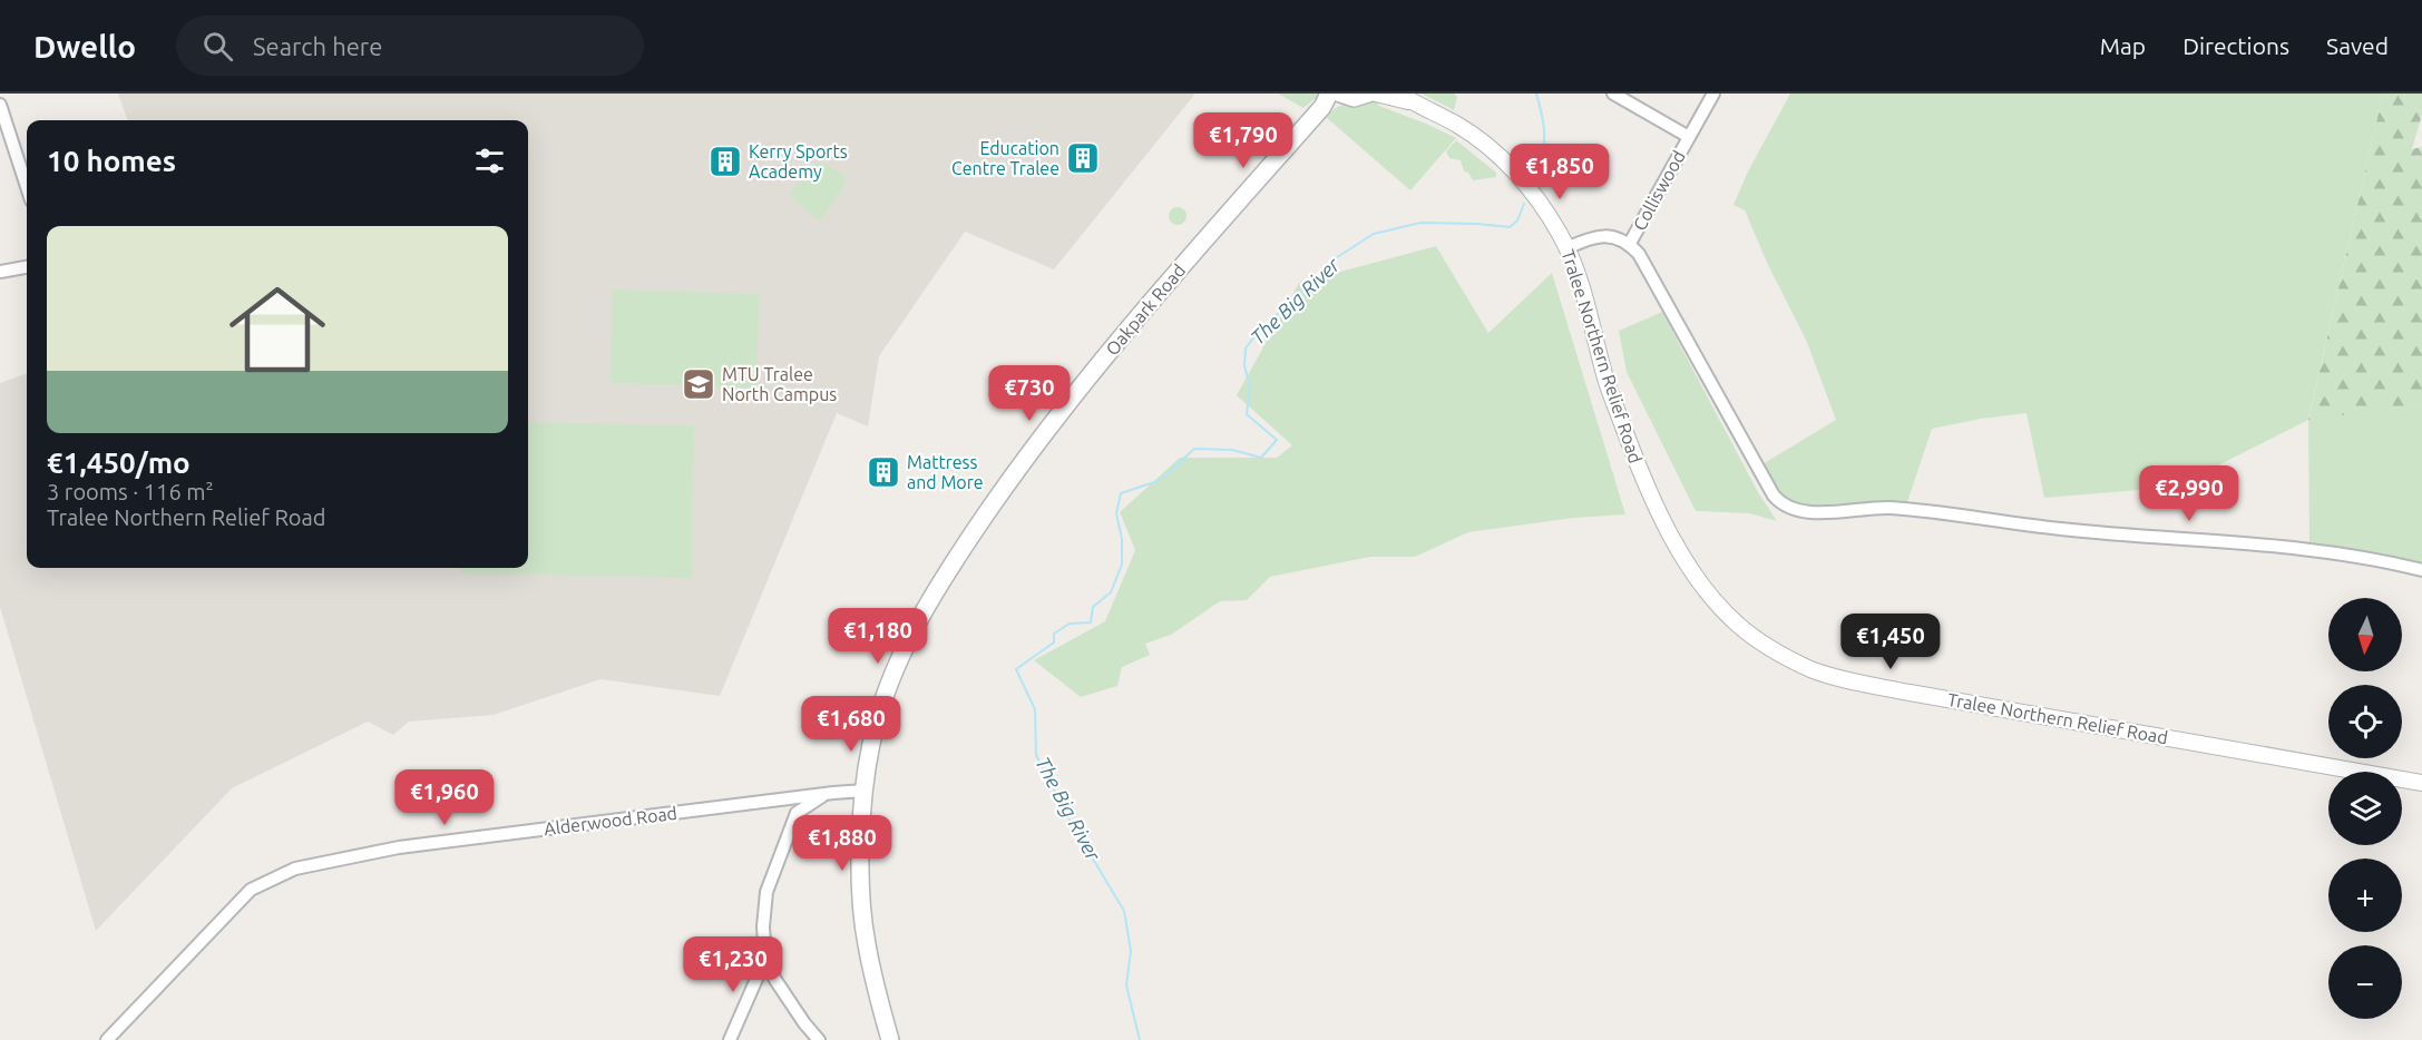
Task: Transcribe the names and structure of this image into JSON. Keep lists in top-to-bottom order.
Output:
{
  "streets": {
    "main road": ["Oakpark Road"],
    "street": ["Colliswood", "Tralee Northern Relief Road", "Alderwood Road"]
  },
  "crossings": [
    ["Oakpark Road", "Alderwood Road"]
  ],
  "water": ["The Big River"],
  "places": {
    "building": ["Education Centre Tralee", "Kerry Sports Academy", "Mattress and More"],
    "school or university": ["MTU Tralee North Campus"]
  },
  "north": "bottom",
  "page": {
    "header": "Dwello",
    "search": "Search here",
    "nav": ["Map", "Directions", "Saved"],
    "price": [
      "€1,790",
      "€1,850",
      "€730",
      "€2,990",
      "€1,180",
      "€1,450",
      "€1,680",
      "€1,960",
      "€1,880",
      "€1,230"
    ],
    "heading": "10 homes",
    "list": [
      {
        "name": "€1,450/mo",
        "note": "3 rooms · 116 m² · Tralee Northern Relief Road"
      }
    ],
    "map_buttons": ["+", "−"]
  }
}
